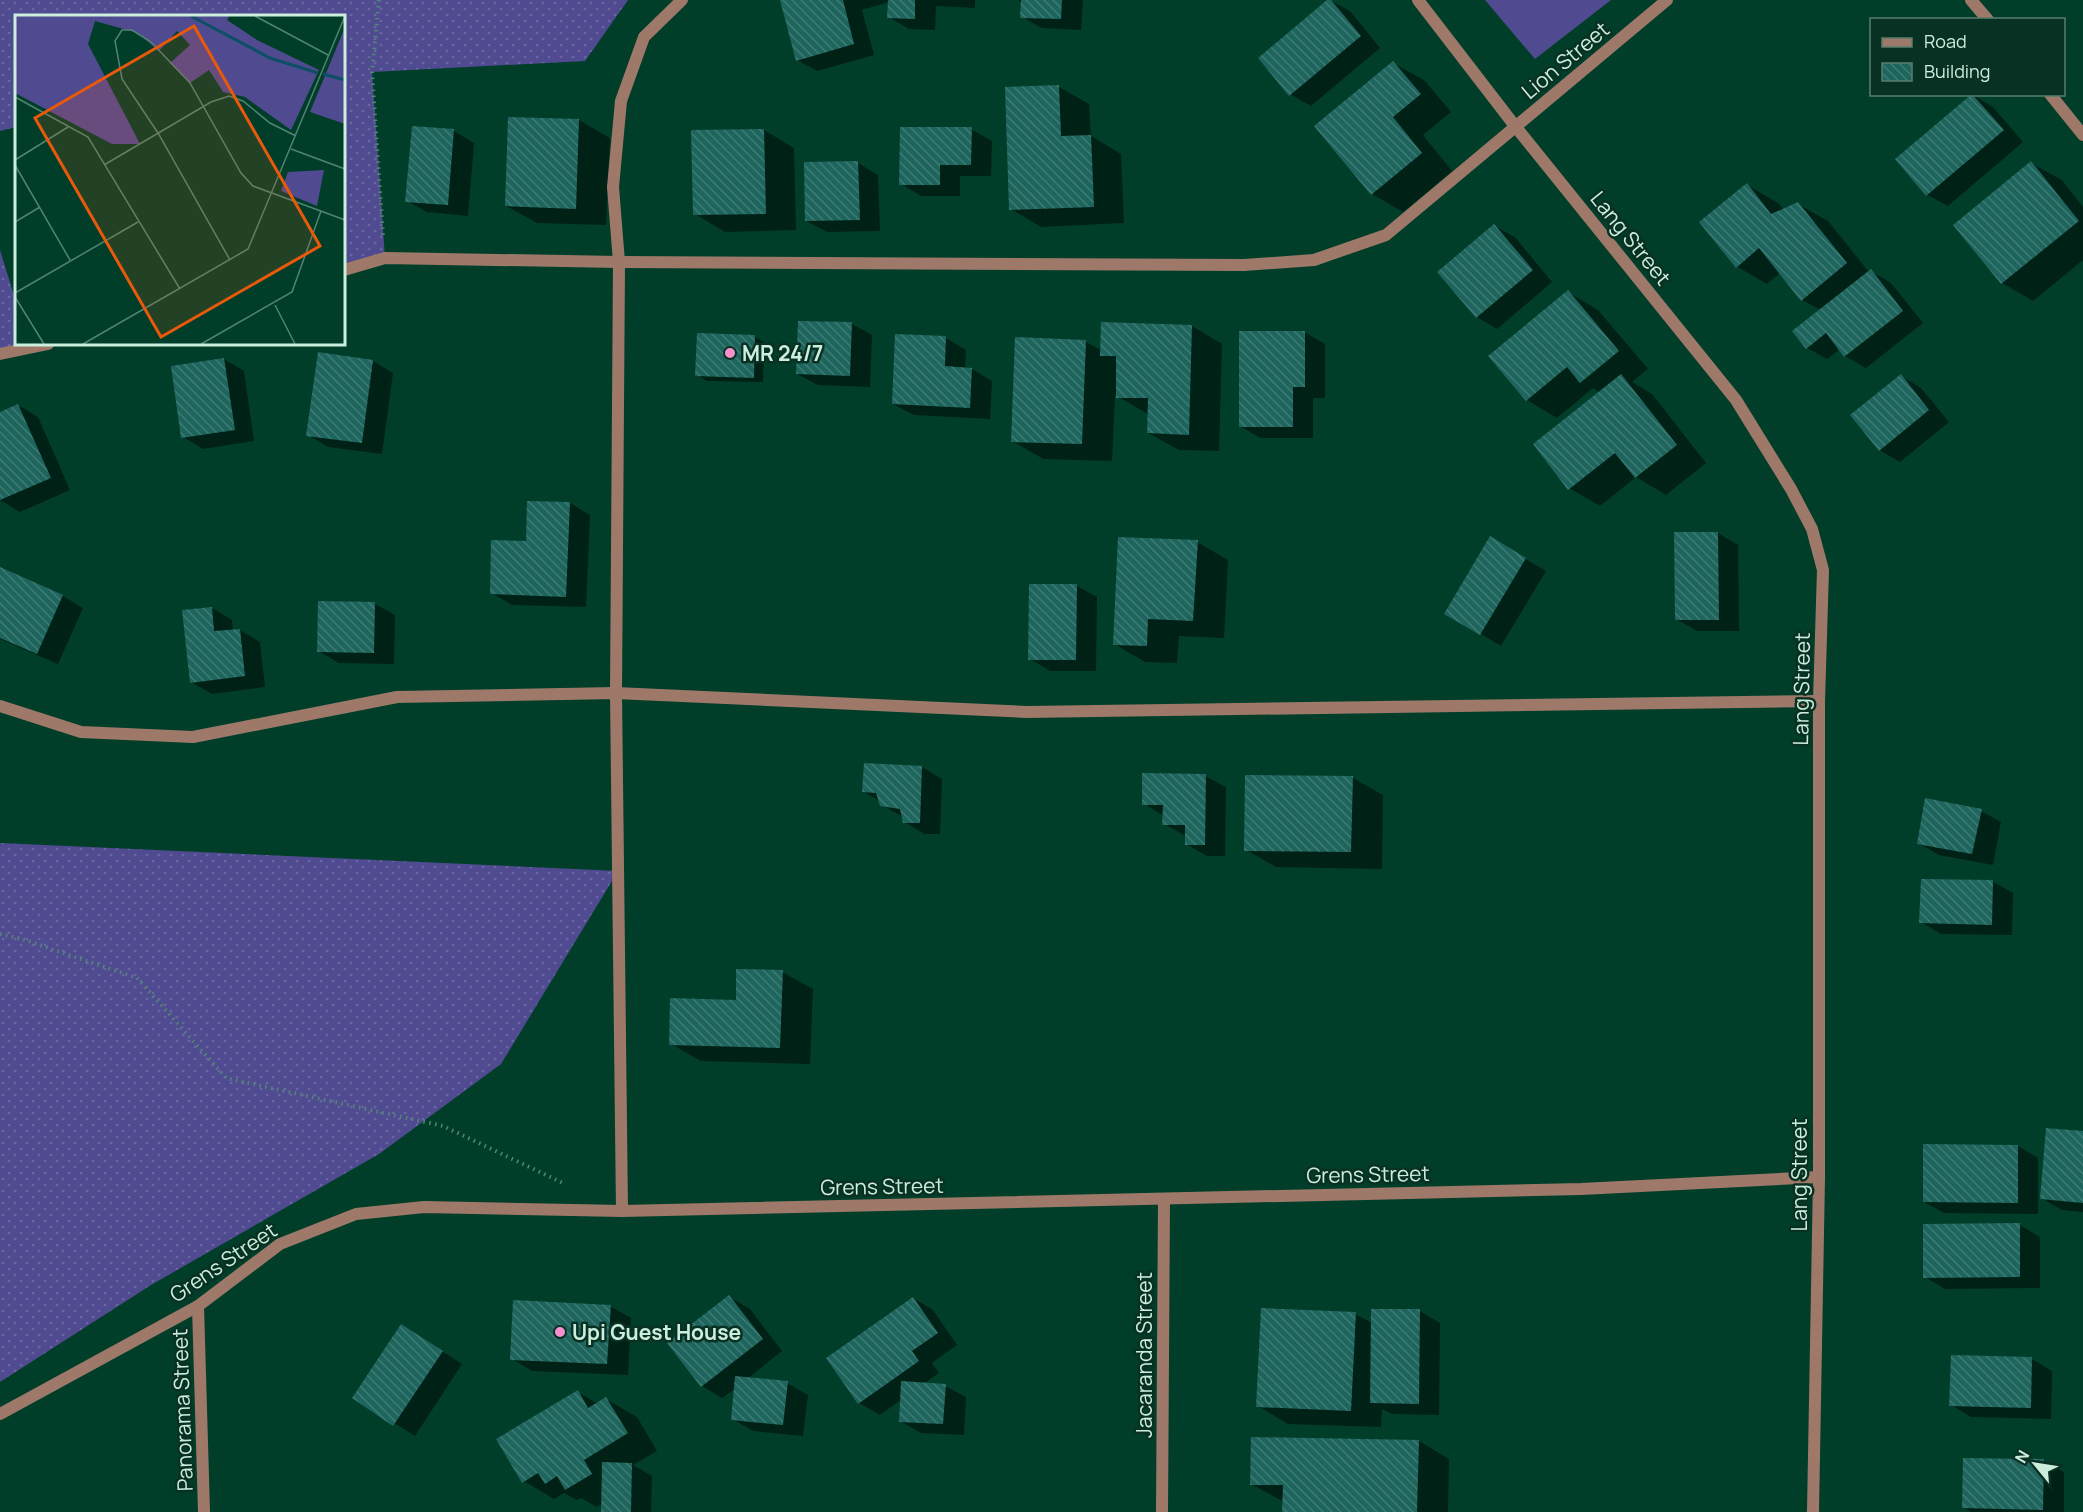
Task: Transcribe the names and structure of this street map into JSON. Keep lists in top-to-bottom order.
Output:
{
  "streets": {
    "street": [
      "Lion Street",
      "Lang Street",
      "Grens Street",
      "Jacaranda Street",
      "Panorama Street"
    ]
  },
  "crossings": [
    ["Lion Street", "Lang Street"],
    ["Lang Street", "Grens Street"],
    ["Grens Street", "Jacaranda Street"],
    ["Grens Street", "Panorama Street"]
  ],
  "places": ["MR 24/7", "Upi Guest House"],
  "legend": ["Road", "Building"],
  "north": "top left"
}
